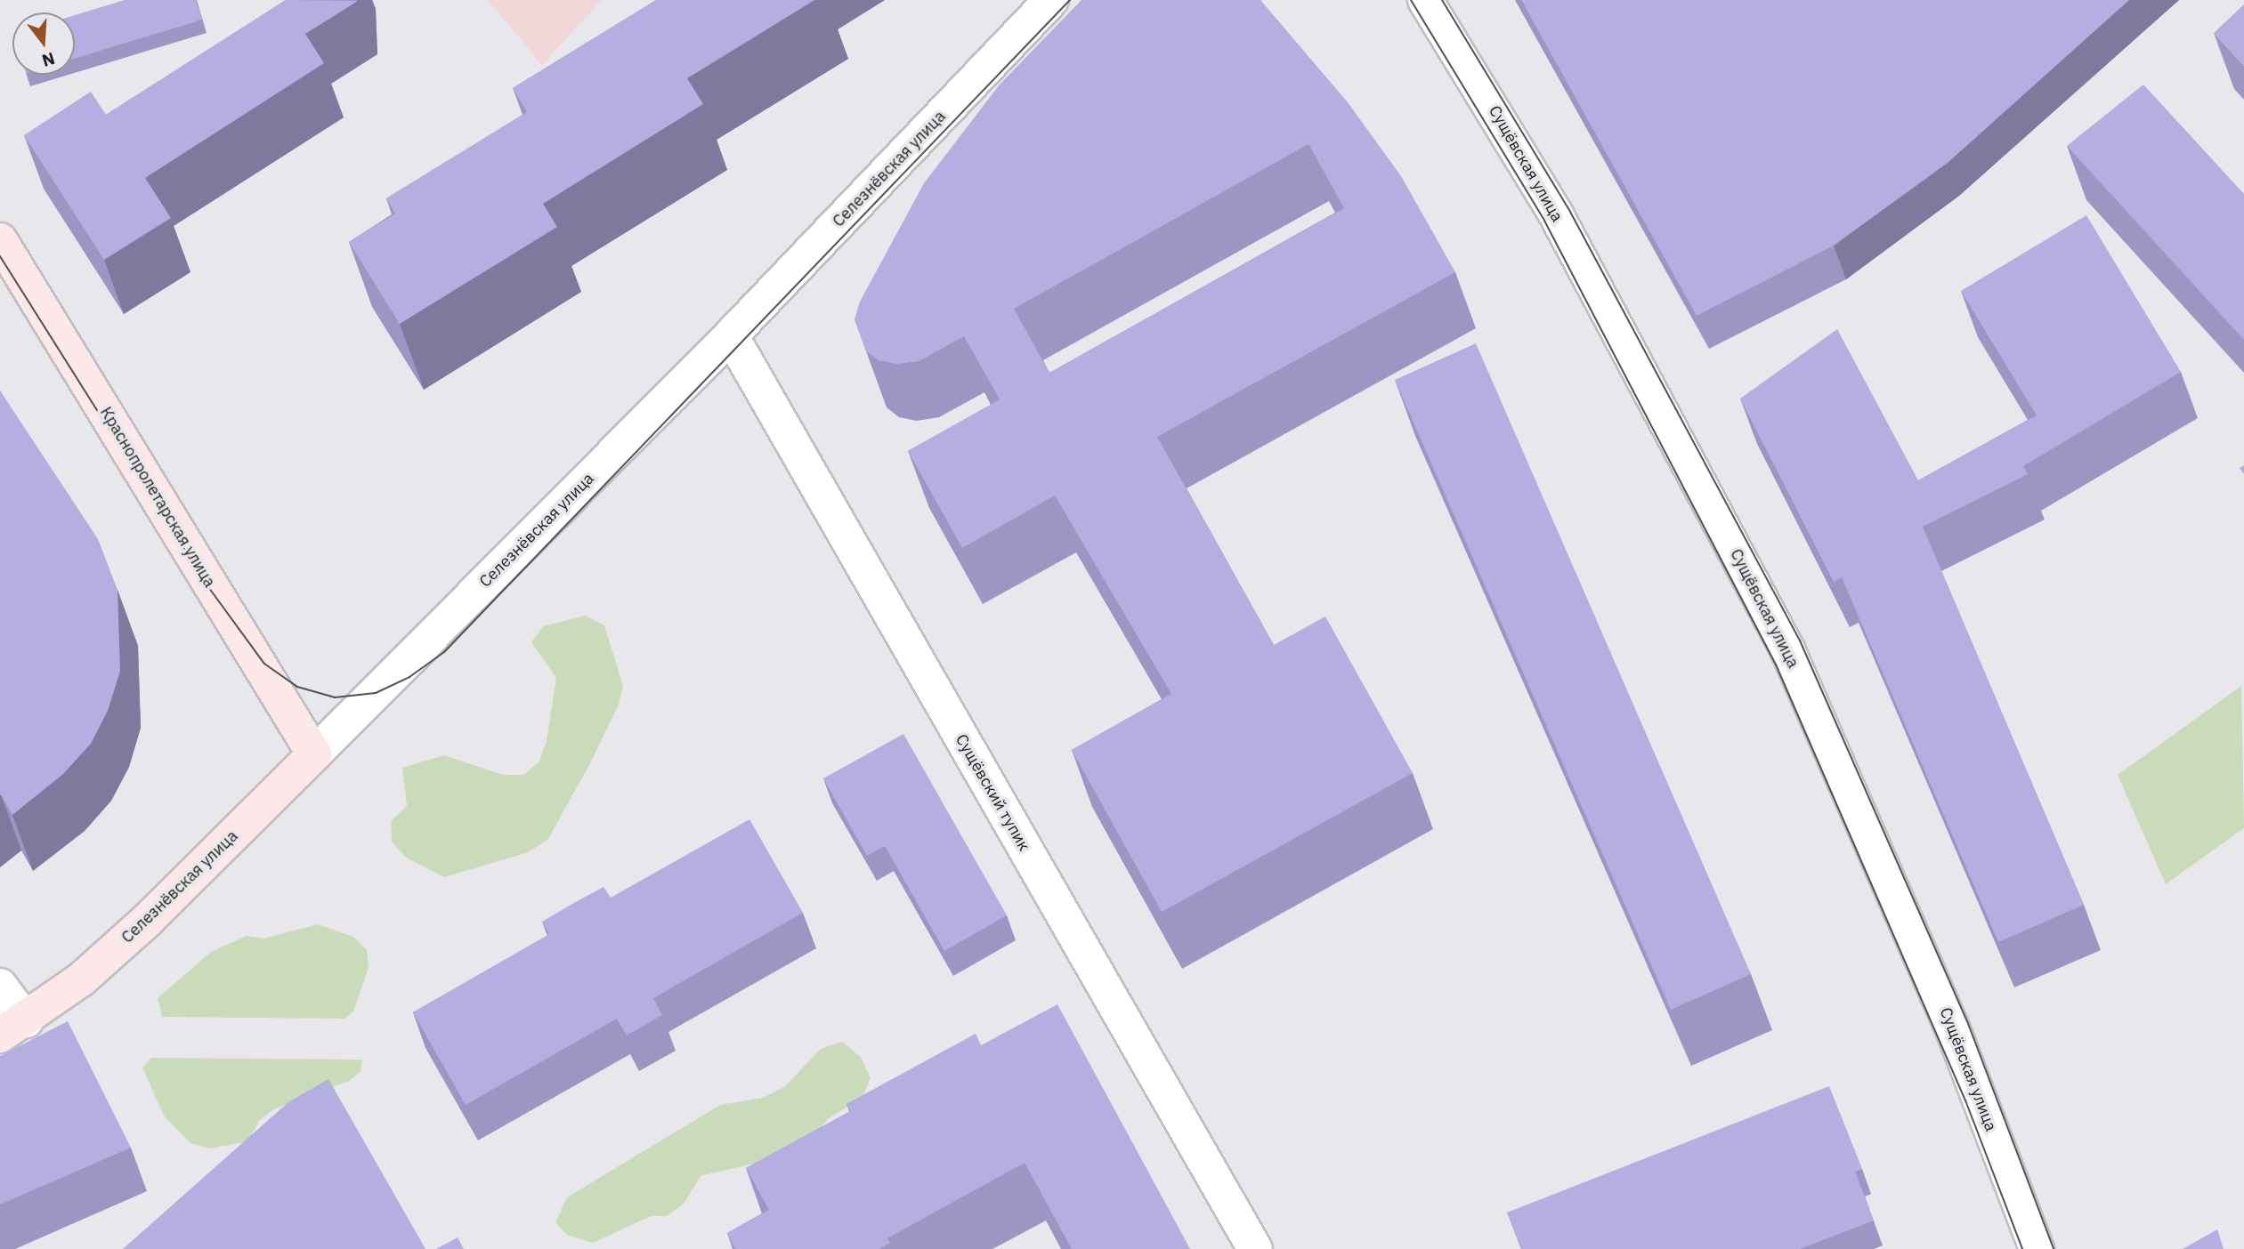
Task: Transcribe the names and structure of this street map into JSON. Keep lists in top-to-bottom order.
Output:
{
  "streets": {
    "main road": ["Селезнёвская улица", "Краснопролетарская улица"],
    "street": ["Сущёвская улица", "Сущёвский тупик"]
  },
  "crossings": [
    ["Селезнёвская улица", "Краснопролетарская улица"],
    ["Селезнёвская улица", "Сущёвский тупик"]
  ],
  "north": "bottom"
}
